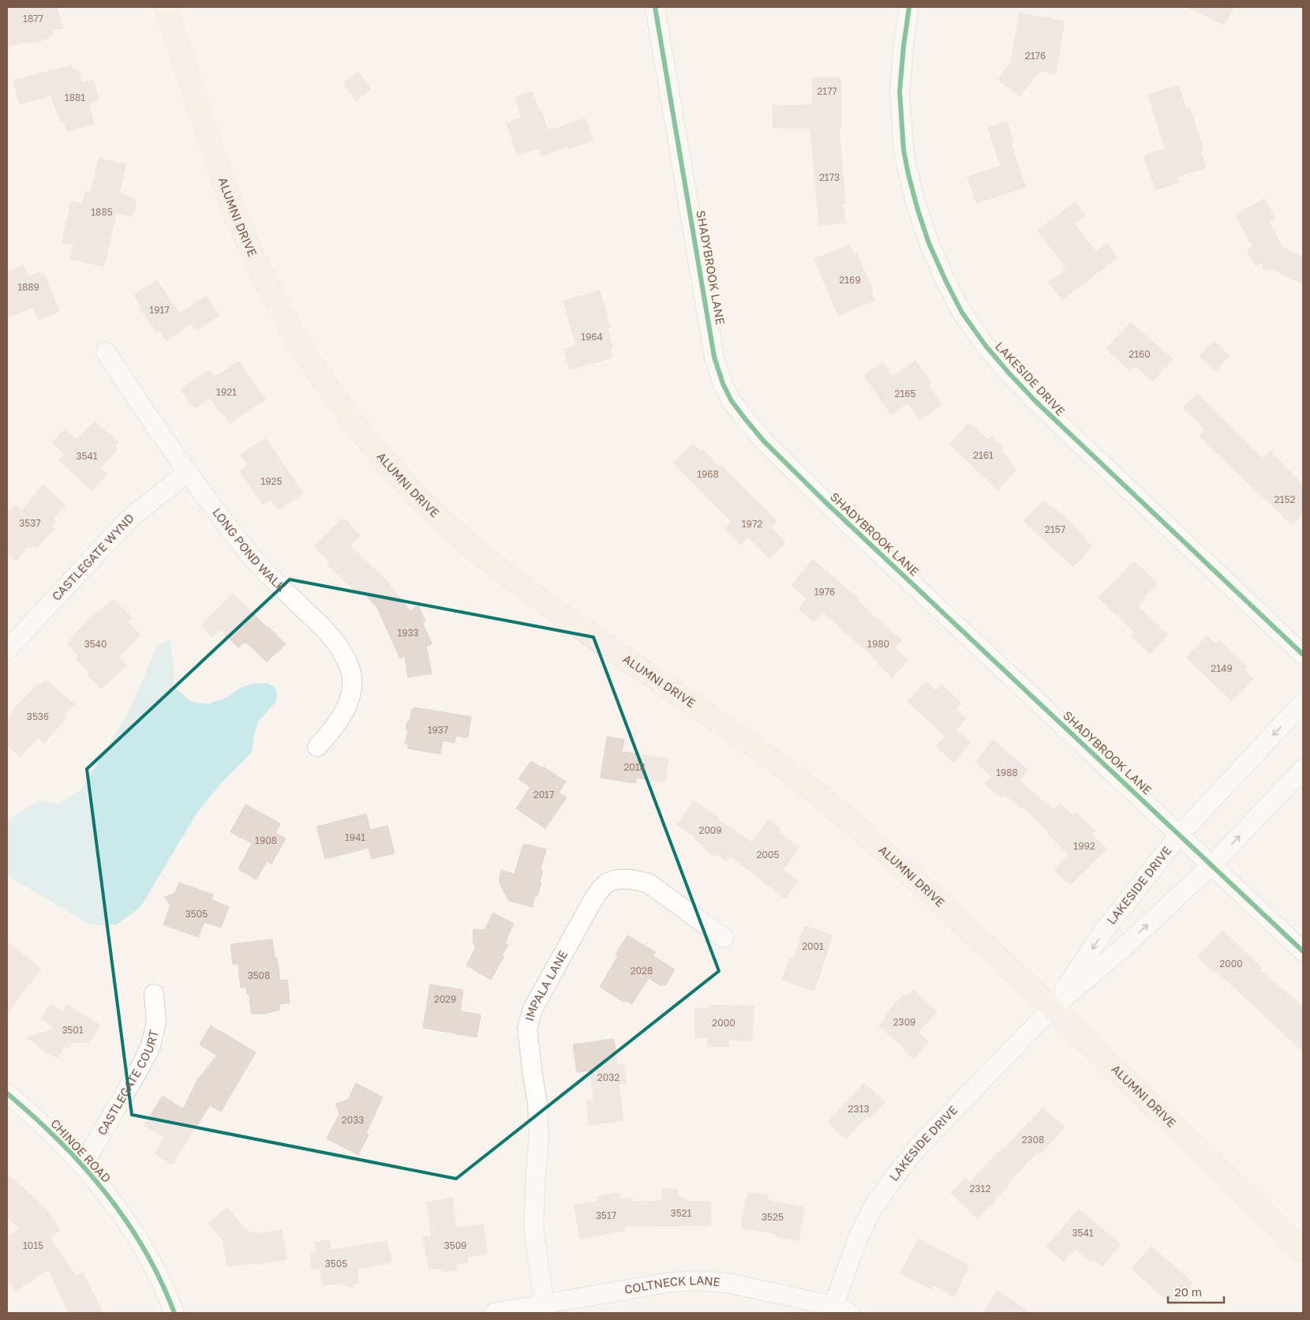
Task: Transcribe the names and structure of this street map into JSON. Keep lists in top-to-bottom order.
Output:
{
  "streets": {
    "main road": ["ALUMNI DRIVE"],
    "street": [
      "SHADYBROOK LANE",
      "LAKESIDE DRIVE",
      "LONG POND WALK",
      "CASTLEGATE WYND",
      "IMPALA LANE",
      "CASTLEGATE COURT",
      "CHINOE ROAD",
      "COLTNECK LANE"
    ]
  },
  "crossings": [
    ["ALUMNI DRIVE", "LAKESIDE DRIVE"],
    ["SHADYBROOK LANE", "LAKESIDE DRIVE"],
    ["LAKESIDE DRIVE", "COLTNECK LANE"],
    ["LONG POND WALK", "CASTLEGATE WYND"],
    ["IMPALA LANE", "COLTNECK LANE"],
    ["CASTLEGATE COURT", "CHINOE ROAD"]
  ],
  "house_numbers": [
    "1877",
    "2176",
    "2177",
    "1881",
    "2173",
    "1885",
    "2169",
    "1889",
    "1917",
    "1964",
    "2160",
    "1921",
    "2165",
    "2161",
    "3541",
    "1968",
    "1925",
    "2152",
    "3537",
    "1972",
    "2157",
    "1976",
    "1933",
    "3540",
    "1980",
    "2149",
    "3536",
    "1937",
    "2013",
    "1988",
    "2017",
    "2009",
    "1941",
    "1908",
    "1992",
    "2005",
    "3505",
    "2001",
    "2000",
    "2028",
    "3508",
    "2029",
    "2309",
    "2000",
    "3501",
    "2032",
    "2313",
    "2033",
    "2308",
    "2312",
    "3521",
    "3517",
    "3525",
    "3541",
    "1015",
    "3509",
    "3505"
  ],
  "scale_bar": "20 m"
}
